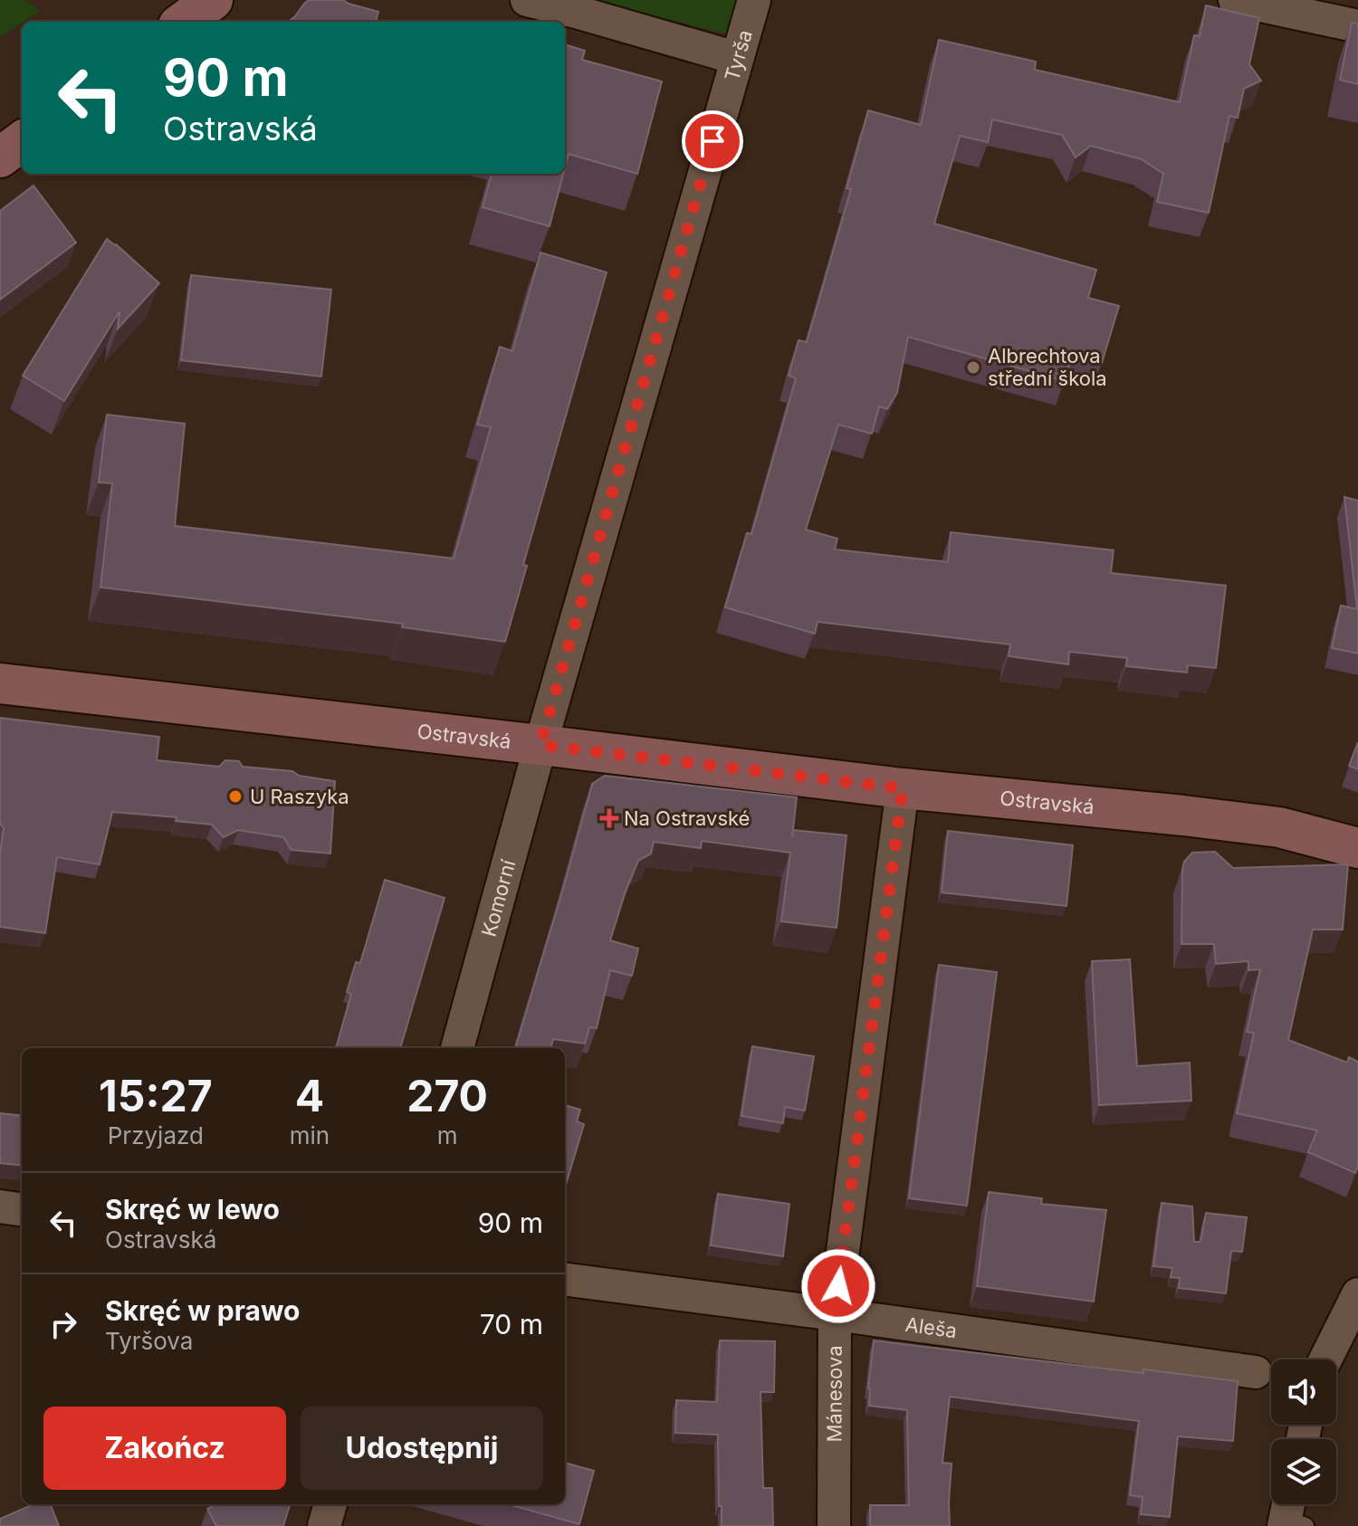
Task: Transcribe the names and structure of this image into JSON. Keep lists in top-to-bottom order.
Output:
{
  "streets": {
    "street": [
      "Tyrša",
      "Ostravská",
      "Komorní",
      "Aleša",
      "Mánesova"
    ]
  },
  "crossings": [
    ["Tyrša", "Ostravská"],
    ["Tyrša", "Komorní"],
    ["Ostravská", "Komorní"],
    ["Ostravská", "Mánesova"],
    ["Aleša", "Mánesova"]
  ],
  "places": {
    "other": ["Albrechtova střední škola", "U Raszyka"],
    "health": ["Na Ostravské"]
  },
  "page": {
    "turn": ["90 m", "Ostravská"],
    "eta": [
      "15:27",
      "Przyjazd",
      "4",
      "min",
      "270",
      "m"
    ],
    "list": [
      {
        "name": "Skręć w lewo",
        "note": "Ostravská",
        "value": "90 m"
      },
      {
        "name": "Skręć w prawo",
        "note": "Tyršova",
        "value": "70 m"
      }
    ],
    "buttons": ["Zakończ", "Udostępnij"]
  }
}
